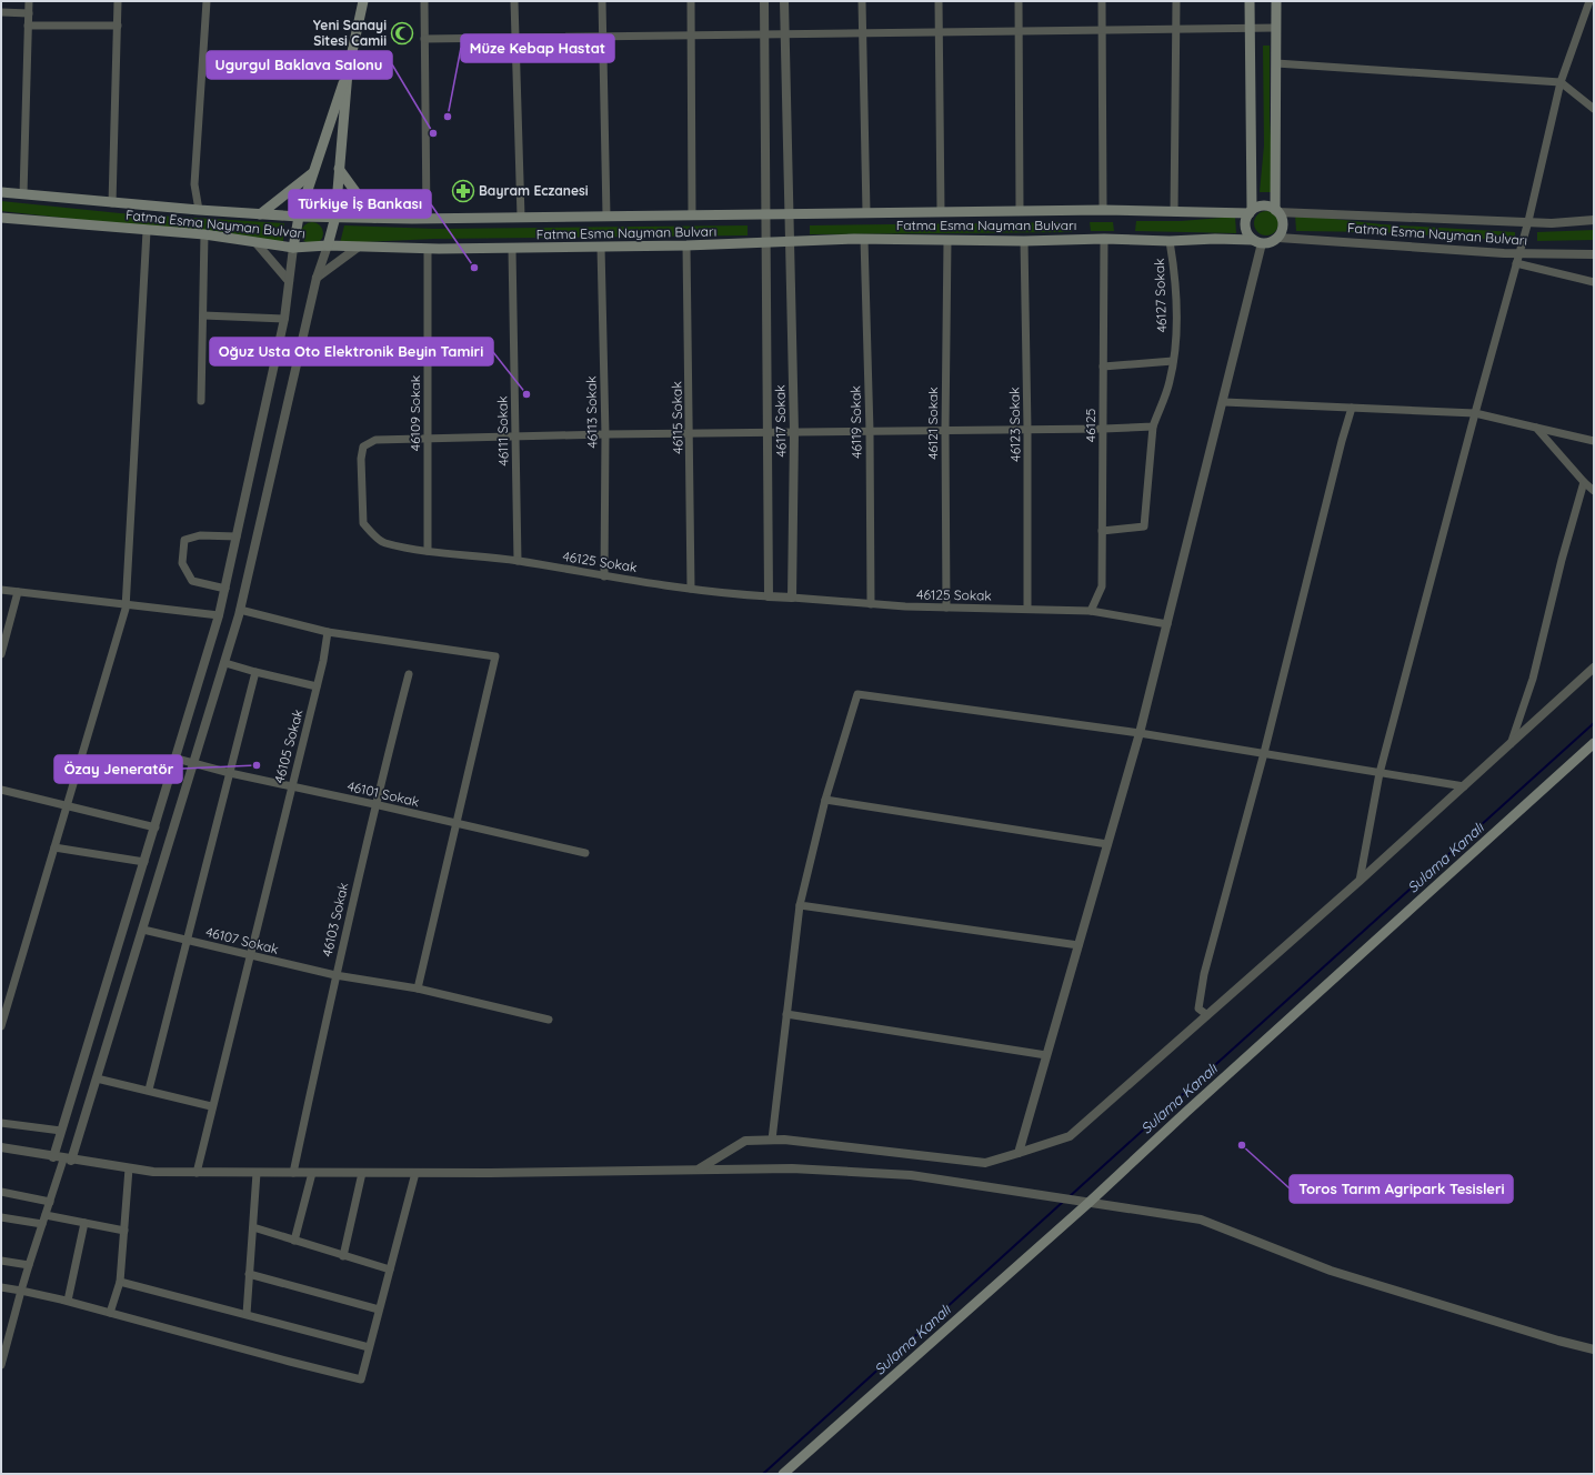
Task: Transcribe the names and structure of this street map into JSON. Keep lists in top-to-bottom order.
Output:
{
  "streets": {
    "main road": ["Fatma Esma Nayman Bulvarı"],
    "street": [
      "46127 Sokak",
      "46113 Sokak",
      "46109 Sokak",
      "46115 Sokak",
      "46117 Sokak",
      "46119 Sokak",
      "46121 Sokak",
      "46123 Sokak",
      "46125",
      "46111 Sokak",
      "46125 Sokak",
      "46105 Sokak",
      "46101 Sokak",
      "46103 Sokak",
      "46107 Sokak"
    ]
  },
  "crossings": [
    ["Fatma Esma Nayman Bulvarı", "46127 Sokak"],
    ["Fatma Esma Nayman Bulvarı", "46113 Sokak"],
    ["Fatma Esma Nayman Bulvarı", "46109 Sokak"],
    ["Fatma Esma Nayman Bulvarı", "46115 Sokak"],
    ["Fatma Esma Nayman Bulvarı", "46117 Sokak"],
    ["Fatma Esma Nayman Bulvarı", "46119 Sokak"],
    ["Fatma Esma Nayman Bulvarı", "46121 Sokak"],
    ["Fatma Esma Nayman Bulvarı", "46123 Sokak"],
    ["Fatma Esma Nayman Bulvarı", "46125"],
    ["Fatma Esma Nayman Bulvarı", "46111 Sokak"],
    ["46127 Sokak", "46125"],
    ["46113 Sokak", "46125 Sokak"],
    ["46109 Sokak", "46125 Sokak"],
    ["46115 Sokak", "46125 Sokak"],
    ["46117 Sokak", "46125 Sokak"],
    ["46119 Sokak", "46125 Sokak"],
    ["46121 Sokak", "46125 Sokak"],
    ["46123 Sokak", "46125 Sokak"],
    ["46125", "46125 Sokak"],
    ["46111 Sokak", "46125 Sokak"],
    ["46105 Sokak", "46101 Sokak"],
    ["46105 Sokak", "46107 Sokak"],
    ["46101 Sokak", "46103 Sokak"],
    ["46103 Sokak", "46107 Sokak"]
  ],
  "water": ["Sulama Kanalı"],
  "places": {
    "mosque": ["Yeni Sanayi Sitesi Camii"],
    "other": [
      "Müze Kebap Hastat",
      "Ugurgul Baklava Salonu",
      "Türkiye İş Bankası",
      "Oğuz Usta Oto Elektronik Beyin Tamiri",
      "Özay Jeneratör",
      "Toros Tarım Agripark Tesisleri"
    ],
    "pharmacy": ["Bayram Eczanesi"]
  }
}
